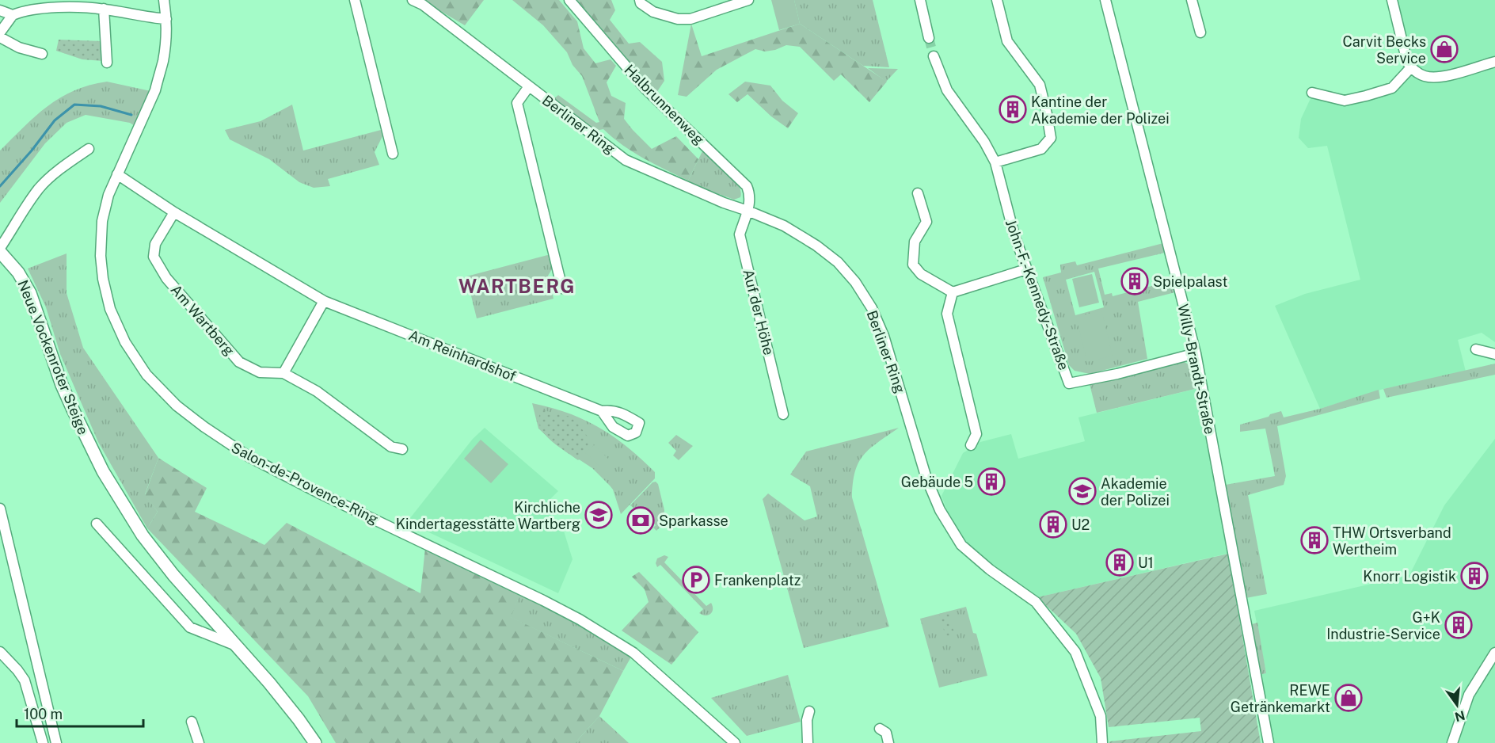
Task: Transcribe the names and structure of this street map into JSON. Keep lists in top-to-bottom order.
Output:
{
  "streets": {
    "main road": ["Neue Vockenroter Steige"],
    "street": [
      "Halbrunnenweg",
      "Berliner Ring",
      "John-F.-Kennedy-Straße",
      "Auf der Höhe",
      "Am Wartberg",
      "Am Reinhardshof",
      "Willy-Brandt-Straße",
      "Salon-de-Provence-Ring"
    ]
  },
  "crossings": [
    ["Halbrunnenweg", "Berliner Ring"],
    ["Halbrunnenweg", "Auf der Höhe"],
    ["Berliner Ring", "Auf der Höhe"],
    ["John-F.-Kennedy-Straße", "Willy-Brandt-Straße"],
    ["Am Wartberg", "Am Reinhardshof"],
    ["Am Reinhardshof", "Salon-de-Provence-Ring"]
  ],
  "districts": ["WARTBERG"],
  "places": {
    "shop": ["Carvit Becks Service", "REWE Getränkemarkt"],
    "building": [
      "Kantine der Akademie der Polizei",
      "Spielpalast",
      "Gebäude 5",
      "U2",
      "THW Ortsverband Wertheim",
      "U1",
      "Knorr Logistik",
      "G+K Industrie-Service"
    ],
    "school or university": ["Akademie der Polizei", "Kirchliche Kindertagesstätte Wartberg"],
    "bank": ["Sparkasse"],
    "parking": ["Frankenplatz"]
  },
  "scale_bar": "100 m",
  "north": "bottom"
}
